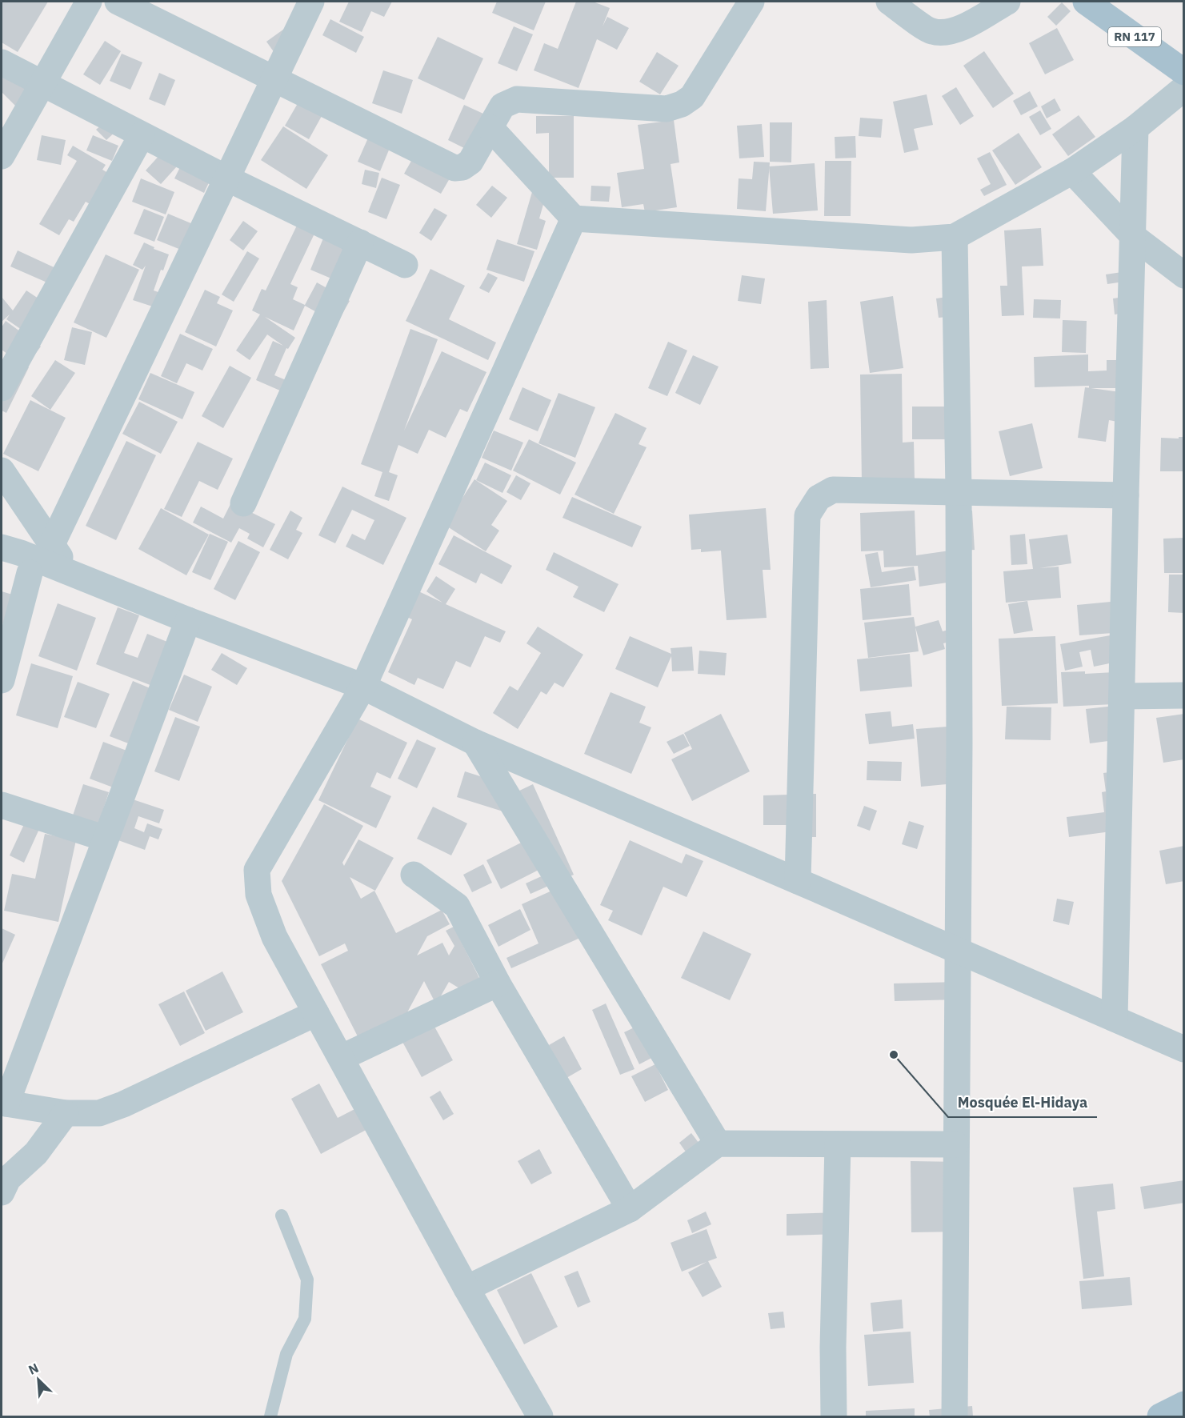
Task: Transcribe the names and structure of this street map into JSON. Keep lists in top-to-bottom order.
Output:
{
  "streets": {
    "main road": ["RN 117"]
  },
  "places": ["Mosquée El-Hidaya"],
  "north": "top left"
}
